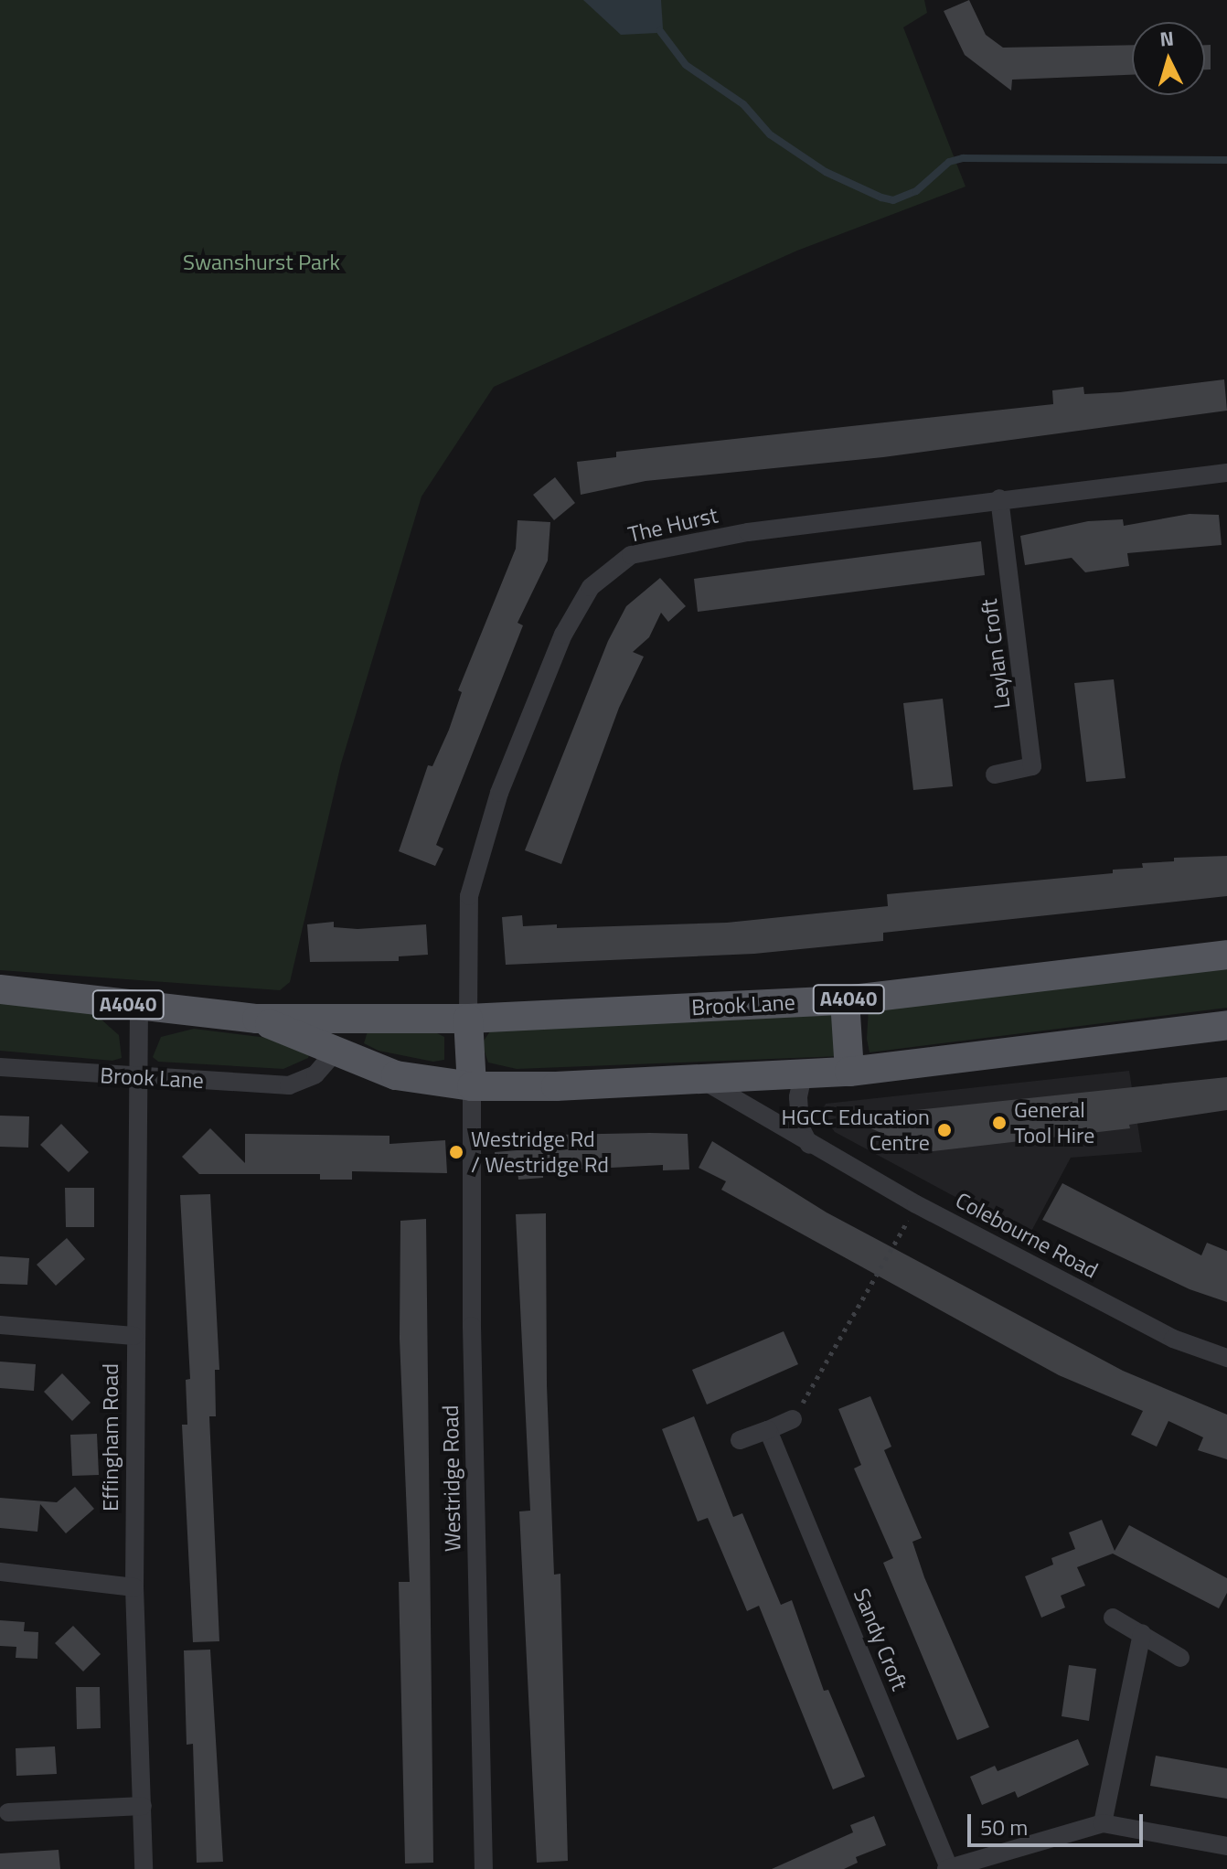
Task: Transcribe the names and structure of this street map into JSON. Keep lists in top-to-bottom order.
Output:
{
  "streets": {
    "main road": ["A4040", "Brook Lane"],
    "street": [
      "The Hurst",
      "Leylan Croft",
      "Colebourne Road",
      "Effingham Road",
      "Westridge Road",
      "Sandy Croft"
    ]
  },
  "crossings": [
    ["The Hurst", "Leylan Croft"],
    ["The Hurst", "Brook Lane"],
    ["Brook Lane", "Colebourne Road"],
    ["Brook Lane", "Effingham Road"],
    ["Brook Lane", "Westridge Road"]
  ],
  "parks": ["Swanshurst Park"],
  "places": ["General Tool Hire", "HGCC Education Centre", "Westridge Rd / Westridge Rd"],
  "scale_bar": "50 m",
  "north": "top"
}
